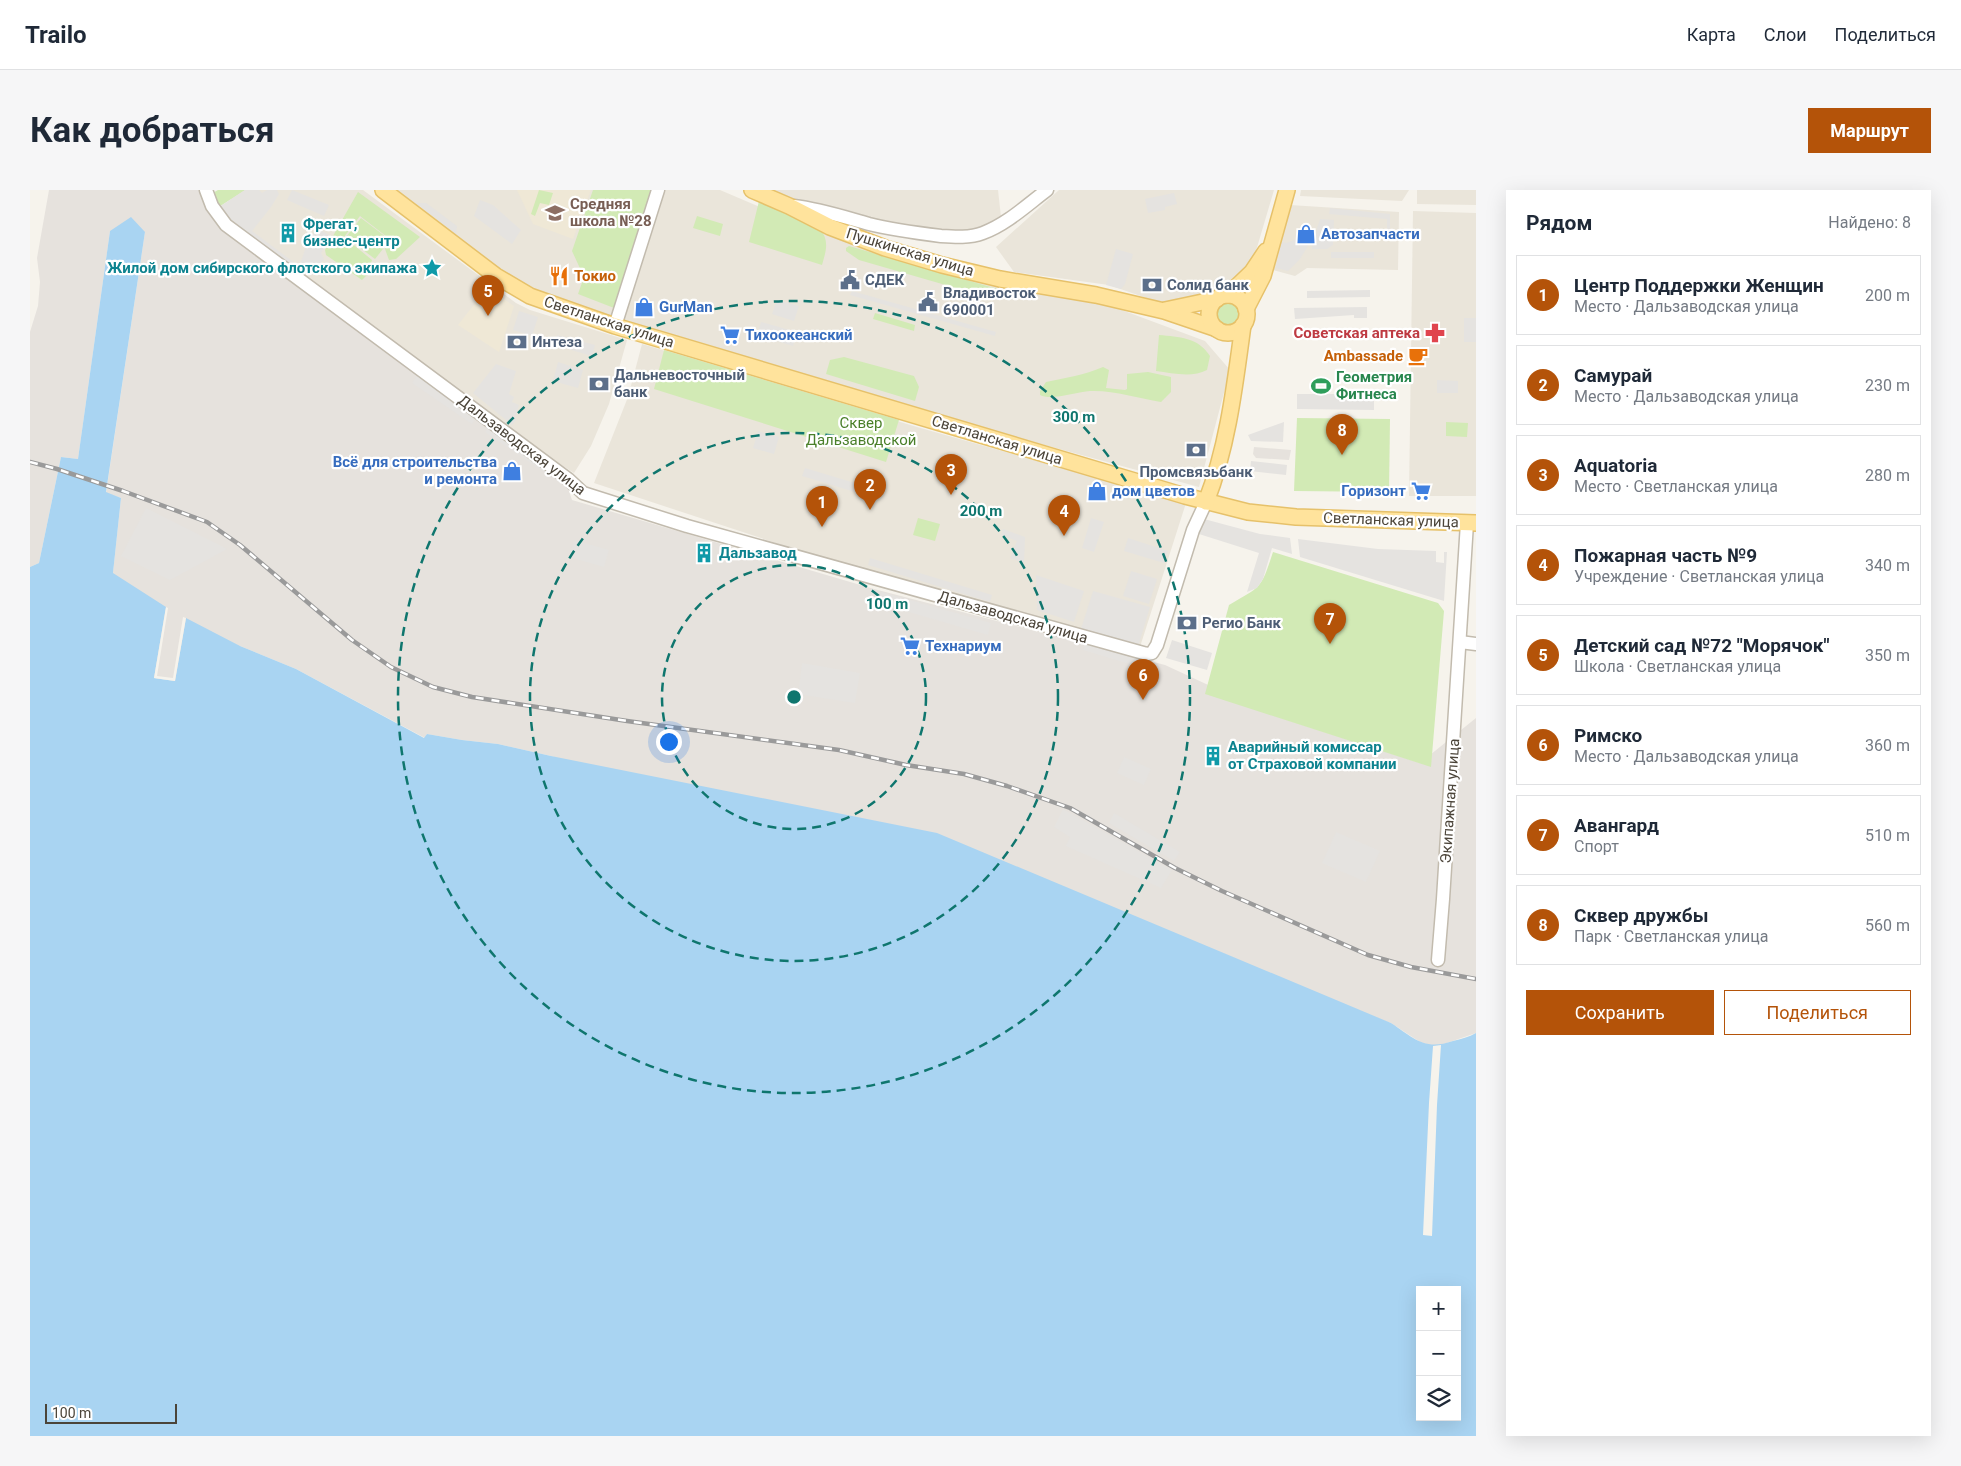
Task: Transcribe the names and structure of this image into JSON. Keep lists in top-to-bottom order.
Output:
{
  "streets": {
    "main road": ["Пушкинская улица", "Светланская улица"],
    "street": ["Дальзаводская улица", "Экипажная улица"]
  },
  "crossings": [
    ["Светланская улица", "Дальзаводская улица"],
    ["Светланская улица", "Экипажная улица"]
  ],
  "parks": ["Сквер Дальзаводской"],
  "places": {
    "school or university": ["Средняя школа №28"],
    "building": ["Фрегат, бизнес-центр", "Дальзавод", "Аварийный комиссар от Страховой компании"],
    "shop": [
      "Автозапчасти",
      "GurMan",
      "Всё для строительства и ремонта",
      "дом цветов"
    ],
    "place": ["Жилой дом сибирского флотского экипажа"],
    "restaurant": ["Токио"],
    "public building": ["СДЕК", "Владивосток 690001"],
    "bank": [
      "Солид банк",
      "Интеза",
      "Дальневосточный банк",
      "Промсвязьбанк",
      "Регио Банк"
    ],
    "pharmacy": ["Советская аптека"],
    "supermarket": ["Тихоокеанский", "Горизонт", "Технариум"],
    "cafe": ["Ambassade"],
    "sports": ["Геометрия Фитнеса"]
  },
  "scale_bar": "100 m",
  "page": {
    "header": "Trailo",
    "nav": ["Карта", "Слои", "Поделиться"],
    "buttons": [
      "Маршрут",
      ["Сохранить", "Поделиться"]
    ],
    "title": "Как добраться",
    "heading": ["Рядом", "Найдено: 8"],
    "list": [
      {
        "mark": "1",
        "name": "Центр Поддержки Женщин",
        "note": "Место · Дальзаводская улица",
        "value": "200 m"
      },
      {
        "mark": "2",
        "name": "Самурай",
        "note": "Место · Дальзаводская улица",
        "value": "230 m"
      },
      {
        "mark": "3",
        "name": "Aquatoria",
        "note": "Место · Светланская улица",
        "value": "280 m"
      },
      {
        "mark": "4",
        "name": "Пожарная часть №9",
        "note": "Учреждение · Светланская улица",
        "value": "340 m"
      },
      {
        "mark": "5",
        "name": "Детский сад №72 \"Морячок\"",
        "note": "Школа · Светланская улица",
        "value": "350 m"
      },
      {
        "mark": "6",
        "name": "Римско",
        "note": "Место · Дальзаводская улица",
        "value": "360 m"
      },
      {
        "mark": "7",
        "name": "Авангард",
        "note": "Спорт",
        "value": "510 m"
      },
      {
        "mark": "8",
        "name": "Сквер дружбы",
        "note": "Парк · Светланская улица",
        "value": "560 m"
      }
    ],
    "pins": [
      "5",
      "8",
      "3",
      "2",
      "1",
      "4",
      "7",
      "6"
    ],
    "map_buttons": ["+", "−"],
    "scale": "100 m"
  },
  "rings": ["300 m", "200 m", "100 m"]
}
